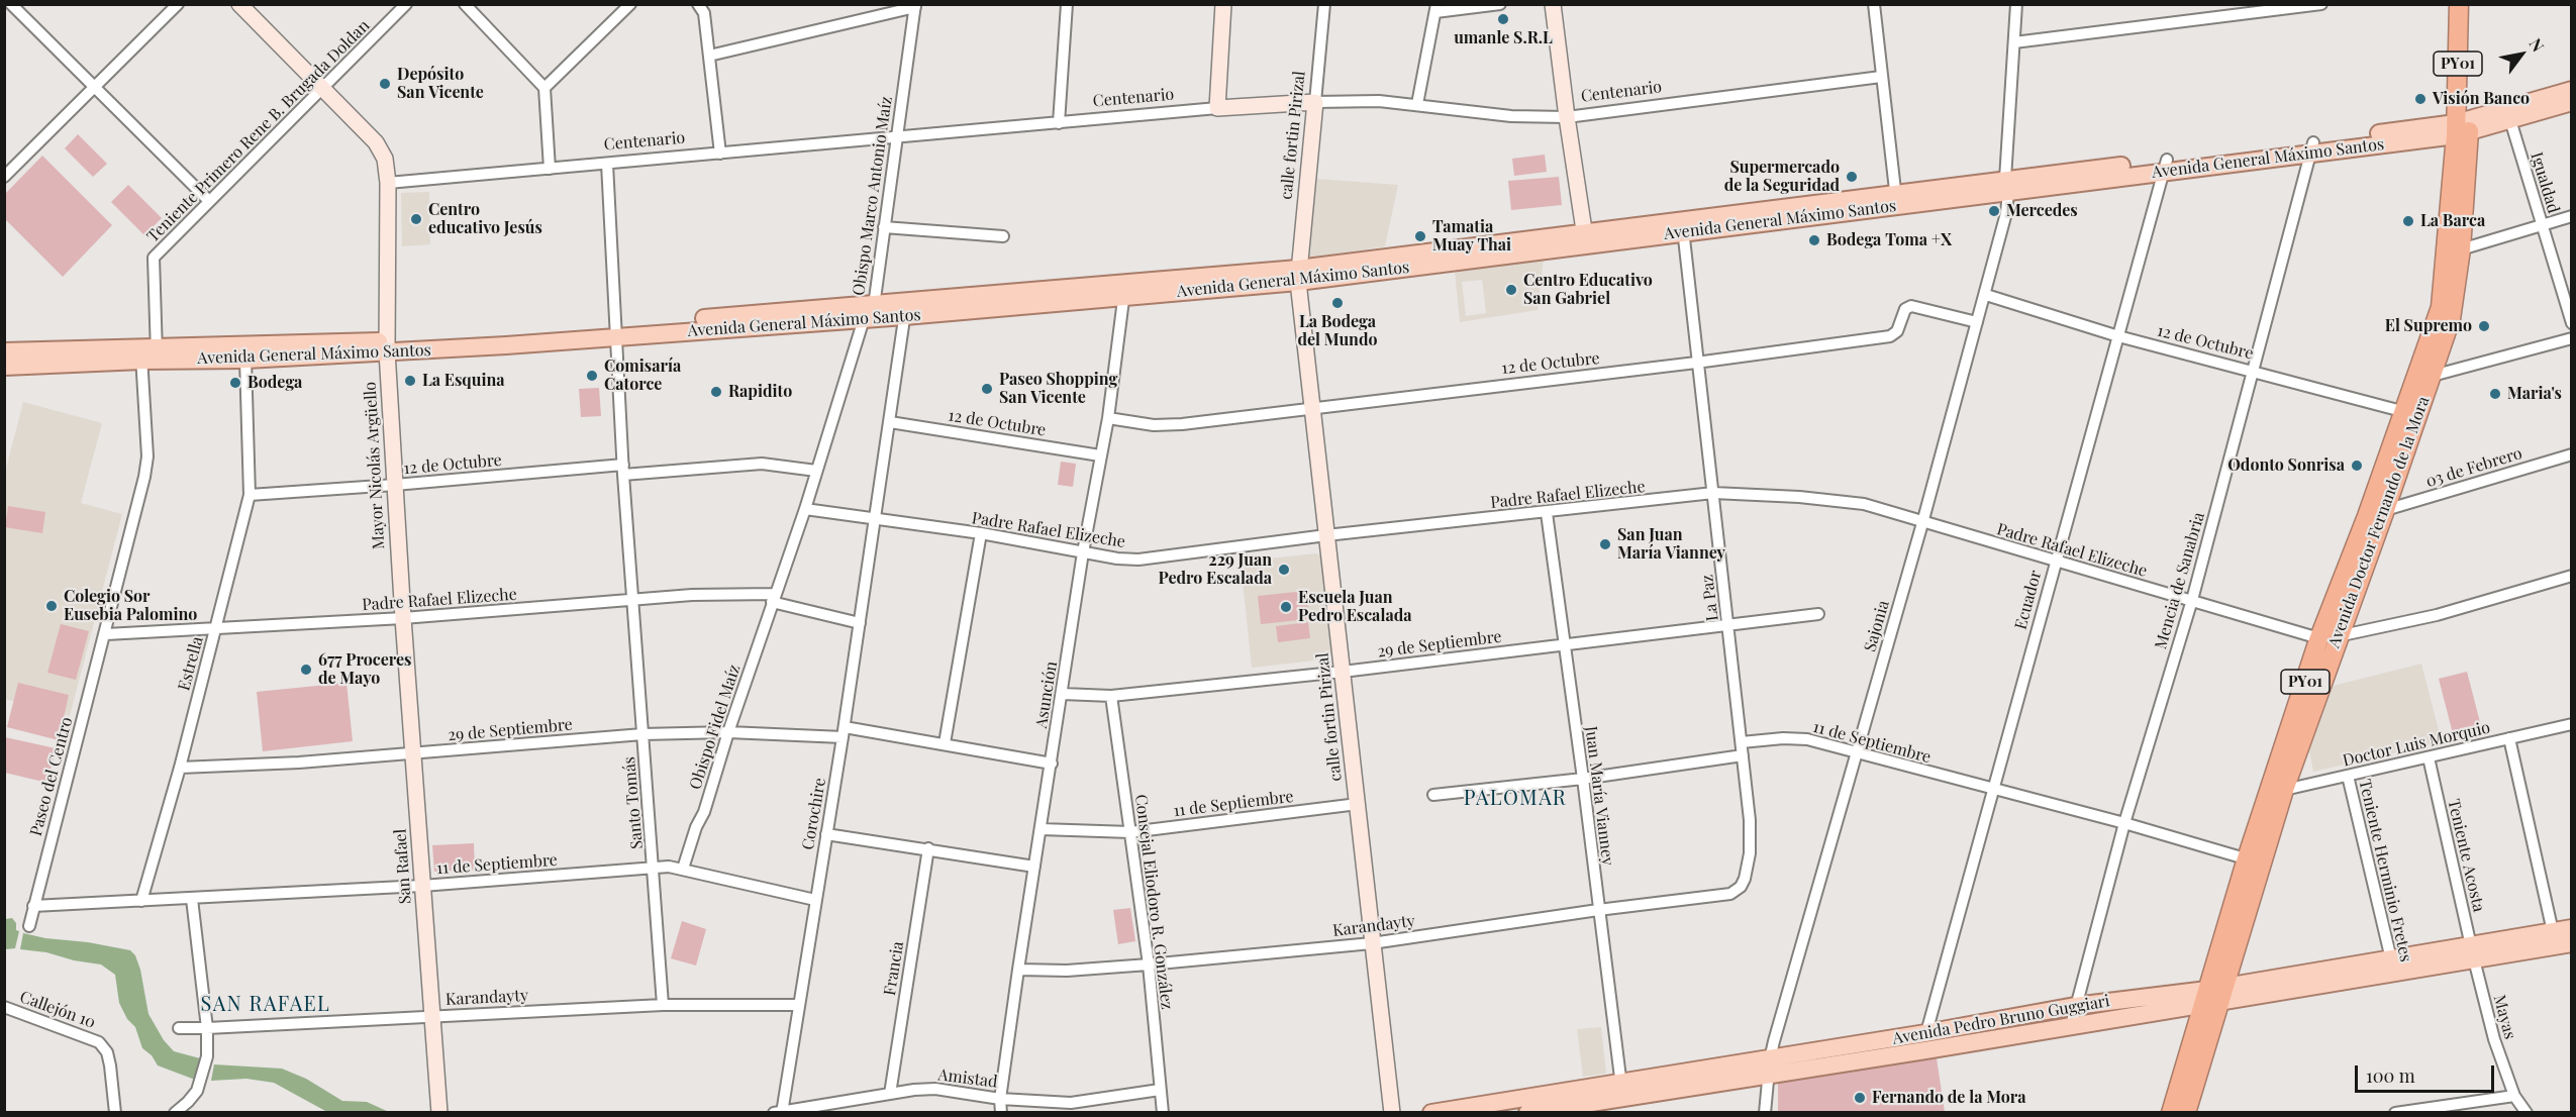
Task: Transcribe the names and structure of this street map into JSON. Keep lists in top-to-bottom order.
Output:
{
  "streets": {
    "highway": ["PY01", "Avenida Doctor Fernando de la Mora"],
    "main road": ["Avenida General Máximo Santos", "Avenida Pedro Bruno Guggiari"],
    "street": [
      "Centenario",
      "Teniente Primero Rene B. Brugada Doldan",
      "calle fortin Pirizal",
      "Igualdad",
      "Obispo Marco Antonio Maíz",
      "12 de Octubre",
      "Mayor Nicolás Argüello",
      "03 de Febrero",
      "Padre Rafael Elizeche",
      "Mencia de Sanabria",
      "La Paz",
      "Ecuador",
      "Sajonia",
      "29 de Septiembre",
      "Estrella",
      "Asunción",
      "Obispo Fidel Maíz",
      "11 de Septiembre",
      "Doctor Luis Morquio",
      "Paseo del Centro",
      "Juan María Vianney",
      "Santo Tomás",
      "Corochire",
      "Teniente Acosta",
      "San Rafael",
      "Teniente Herminio Fretes",
      "Consejal Eliodoro R. González",
      "Karandayty",
      "Francia",
      "Callejón 10",
      "Mayas",
      "Amistad"
    ]
  },
  "crossings": [
    ["PY01", "Avenida General Máximo Santos"],
    ["PY01", "Avenida Doctor Fernando de la Mora"],
    ["Centenario", "calle fortin Pirizal"],
    ["Centenario", "Obispo Marco Antonio Maíz"],
    ["Centenario", "Mayor Nicolás Argüello"],
    ["Centenario", "Santo Tomás"],
    ["Teniente Primero Rene B. Brugada Doldan", "Avenida General Máximo Santos"],
    ["Teniente Primero Rene B. Brugada Doldan", "Mayor Nicolás Argüello"],
    ["Teniente Primero Rene B. Brugada Doldan", "Padre Rafael Elizeche"],
    ["Teniente Primero Rene B. Brugada Doldan", "Paseo del Centro"],
    ["calle fortin Pirizal", "Avenida General Máximo Santos"],
    ["calle fortin Pirizal", "12 de Octubre"],
    ["calle fortin Pirizal", "Padre Rafael Elizeche"],
    ["calle fortin Pirizal", "29 de Septiembre"],
    ["calle fortin Pirizal", "11 de Septiembre"],
    ["calle fortin Pirizal", "Karandayty"],
    ["Avenida General Máximo Santos", "Igualdad"],
    ["Avenida General Máximo Santos", "Obispo Marco Antonio Maíz"],
    ["Avenida General Máximo Santos", "Mayor Nicolás Argüello"],
    ["Avenida General Máximo Santos", "Avenida Doctor Fernando de la Mora"],
    ["Avenida General Máximo Santos", "Mencia de Sanabria"],
    ["Avenida General Máximo Santos", "La Paz"],
    ["Avenida General Máximo Santos", "Ecuador"],
    ["Avenida General Máximo Santos", "Sajonia"],
    ["Avenida General Máximo Santos", "Estrella"],
    ["Avenida General Máximo Santos", "Asunción"],
    ["Avenida General Máximo Santos", "Santo Tomás"],
    ["Avenida General Máximo Santos", "Corochire"],
    ["Obispo Marco Antonio Maíz", "12 de Octubre"],
    ["Obispo Marco Antonio Maíz", "Padre Rafael Elizeche"],
    ["Obispo Marco Antonio Maíz", "Obispo Fidel Maíz"],
    ["12 de Octubre", "Mayor Nicolás Argüello"],
    ["12 de Octubre", "Avenida Doctor Fernando de la Mora"],
    ["12 de Octubre", "Mencia de Sanabria"],
    ["12 de Octubre", "La Paz"],
    ["12 de Octubre", "Ecuador"],
    ["12 de Octubre", "Sajonia"],
    ["12 de Octubre", "Estrella"],
    ["12 de Octubre", "Asunción"],
    ["12 de Octubre", "Santo Tomás"],
    ["12 de Octubre", "Corochire"],
    ["Mayor Nicolás Argüello", "Padre Rafael Elizeche"],
    ["Mayor Nicolás Argüello", "San Rafael"],
    ["03 de Febrero", "Avenida Doctor Fernando de la Mora"],
    ["Padre Rafael Elizeche", "Avenida Doctor Fernando de la Mora"],
    ["Padre Rafael Elizeche", "Mencia de Sanabria"],
    ["Padre Rafael Elizeche", "La Paz"],
    ["Padre Rafael Elizeche", "Ecuador"],
    ["Padre Rafael Elizeche", "Sajonia"],
    ["Padre Rafael Elizeche", "Estrella"],
    ["Padre Rafael Elizeche", "Asunción"],
    ["Padre Rafael Elizeche", "Obispo Fidel Maíz"],
    ["Padre Rafael Elizeche", "Paseo del Centro"],
    ["Padre Rafael Elizeche", "Juan María Vianney"],
    ["Padre Rafael Elizeche", "Santo Tomás"],
    ["Padre Rafael Elizeche", "Corochire"],
    ["Padre Rafael Elizeche", "San Rafael"],
    ["Avenida Doctor Fernando de la Mora", "Doctor Luis Morquio"],
    ["Avenida Doctor Fernando de la Mora", "Avenida Pedro Bruno Guggiari"],
    ["Mencia de Sanabria", "Avenida Pedro Bruno Guggiari"],
    ["La Paz", "29 de Septiembre"],
    ["La Paz", "11 de Septiembre"],
    ["La Paz", "Karandayty"],
    ["Ecuador", "11 de Septiembre"],
    ["Ecuador", "Avenida Pedro Bruno Guggiari"],
    ["Sajonia", "11 de Septiembre"],
    ["Sajonia", "Avenida Pedro Bruno Guggiari"],
    ["29 de Septiembre", "Estrella"],
    ["29 de Septiembre", "Asunción"],
    ["29 de Septiembre", "Obispo Fidel Maíz"],
    ["29 de Septiembre", "Juan María Vianney"],
    ["29 de Septiembre", "Santo Tomás"],
    ["29 de Septiembre", "Corochire"],
    ["29 de Septiembre", "San Rafael"],
    ["29 de Septiembre", "Consejal Eliodoro R. González"],
    ["Estrella", "11 de Septiembre"],
    ["Asunción", "11 de Septiembre"],
    ["Asunción", "Karandayty"],
    ["Asunción", "Amistad"],
    ["Obispo Fidel Maíz", "11 de Septiembre"],
    ["11 de Septiembre", "Paseo del Centro"],
    ["11 de Septiembre", "Santo Tomás"],
    ["11 de Septiembre", "Corochire"],
    ["11 de Septiembre", "San Rafael"],
    ["11 de Septiembre", "Consejal Eliodoro R. González"],
    ["Doctor Luis Morquio", "Teniente Acosta"],
    ["Doctor Luis Morquio", "Teniente Herminio Fretes"],
    ["Juan María Vianney", "Karandayty"],
    ["Juan María Vianney", "Avenida Pedro Bruno Guggiari"],
    ["Santo Tomás", "Karandayty"],
    ["Corochire", "Karandayty"],
    ["Corochire", "Amistad"],
    ["Teniente Acosta", "Mayas"],
    ["Teniente Acosta", "Avenida Pedro Bruno Guggiari"],
    ["San Rafael", "Karandayty"],
    ["Teniente Herminio Fretes", "Avenida Pedro Bruno Guggiari"],
    ["Consejal Eliodoro R. González", "Karandayty"],
    ["Consejal Eliodoro R. González", "Amistad"],
    ["Francia", "Amistad"],
    ["Mayas", "Avenida Pedro Bruno Guggiari"]
  ],
  "districts": ["PALOMAR", "SAN RAFAEL"],
  "places": [
    "umanle S.R.L",
    "Depósito San Vicente",
    "Visión Banco",
    "Supermercado de la Seguridad",
    "Mercedes",
    "Centro educativo Jesús",
    "La Barca",
    "Tamatia Muay Thai",
    "Bodega Toma +X",
    "Centro Educativo San Gabriel",
    "La Bodega del Mundo",
    "El Supremo",
    "Comisaría Catorce",
    "La Esquina",
    "Bodega",
    "Paseo Shopping San Vicente",
    "Rapidito",
    "Maria's",
    "Odonto Sonrisa",
    "San Juan María Vianney",
    "229 Juan Pedro Escalada",
    "Colegio Sor Eusebia Palomino",
    "Escuela Juan Pedro Escalada",
    "677 Proceres de Mayo",
    "Fernando de la Mora"
  ],
  "scale_bar": "100 m",
  "north": "top right"
}
